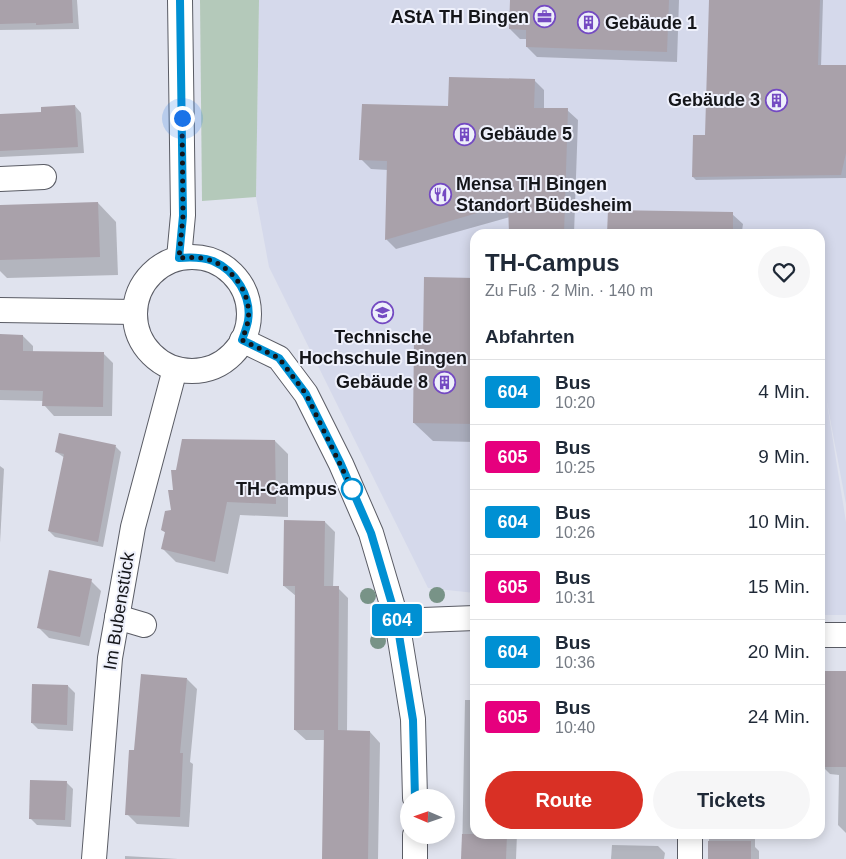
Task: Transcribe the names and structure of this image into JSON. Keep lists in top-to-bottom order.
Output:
{
  "streets": {
    "street": ["Im Bubenstück"]
  },
  "places": {
    "office": ["AStA TH Bingen"],
    "building": [
      "Gebäude 1",
      "Gebäude 3",
      "Gebäude 5",
      "Gebäude 8"
    ],
    "restaurant": ["Mensa TH Bingen Standort Büdesheim"],
    "school or university": ["Technische Hochschule Bingen"],
    "other": ["TH-Campus"]
  },
  "lines": ["bus line 604"],
  "north": "left",
  "page": {
    "on_map": "604",
    "heading": [
      ["TH-Campus", "Zu Fuß · 2 Min. · 140 m"],
      "Abfahrten"
    ],
    "list": [
      {
        "mark": "604",
        "name": "Bus",
        "note": "10:20",
        "value": "4 Min."
      },
      {
        "mark": "605",
        "name": "Bus",
        "note": "10:25",
        "value": "9 Min."
      },
      {
        "mark": "604",
        "name": "Bus",
        "note": "10:26",
        "value": "10 Min."
      },
      {
        "mark": "605",
        "name": "Bus",
        "note": "10:31",
        "value": "15 Min."
      },
      {
        "mark": "604",
        "name": "Bus",
        "note": "10:36",
        "value": "20 Min."
      },
      {
        "mark": "605",
        "name": "Bus",
        "note": "10:40",
        "value": "24 Min."
      }
    ],
    "buttons": ["Route", "Tickets"]
  }
}
